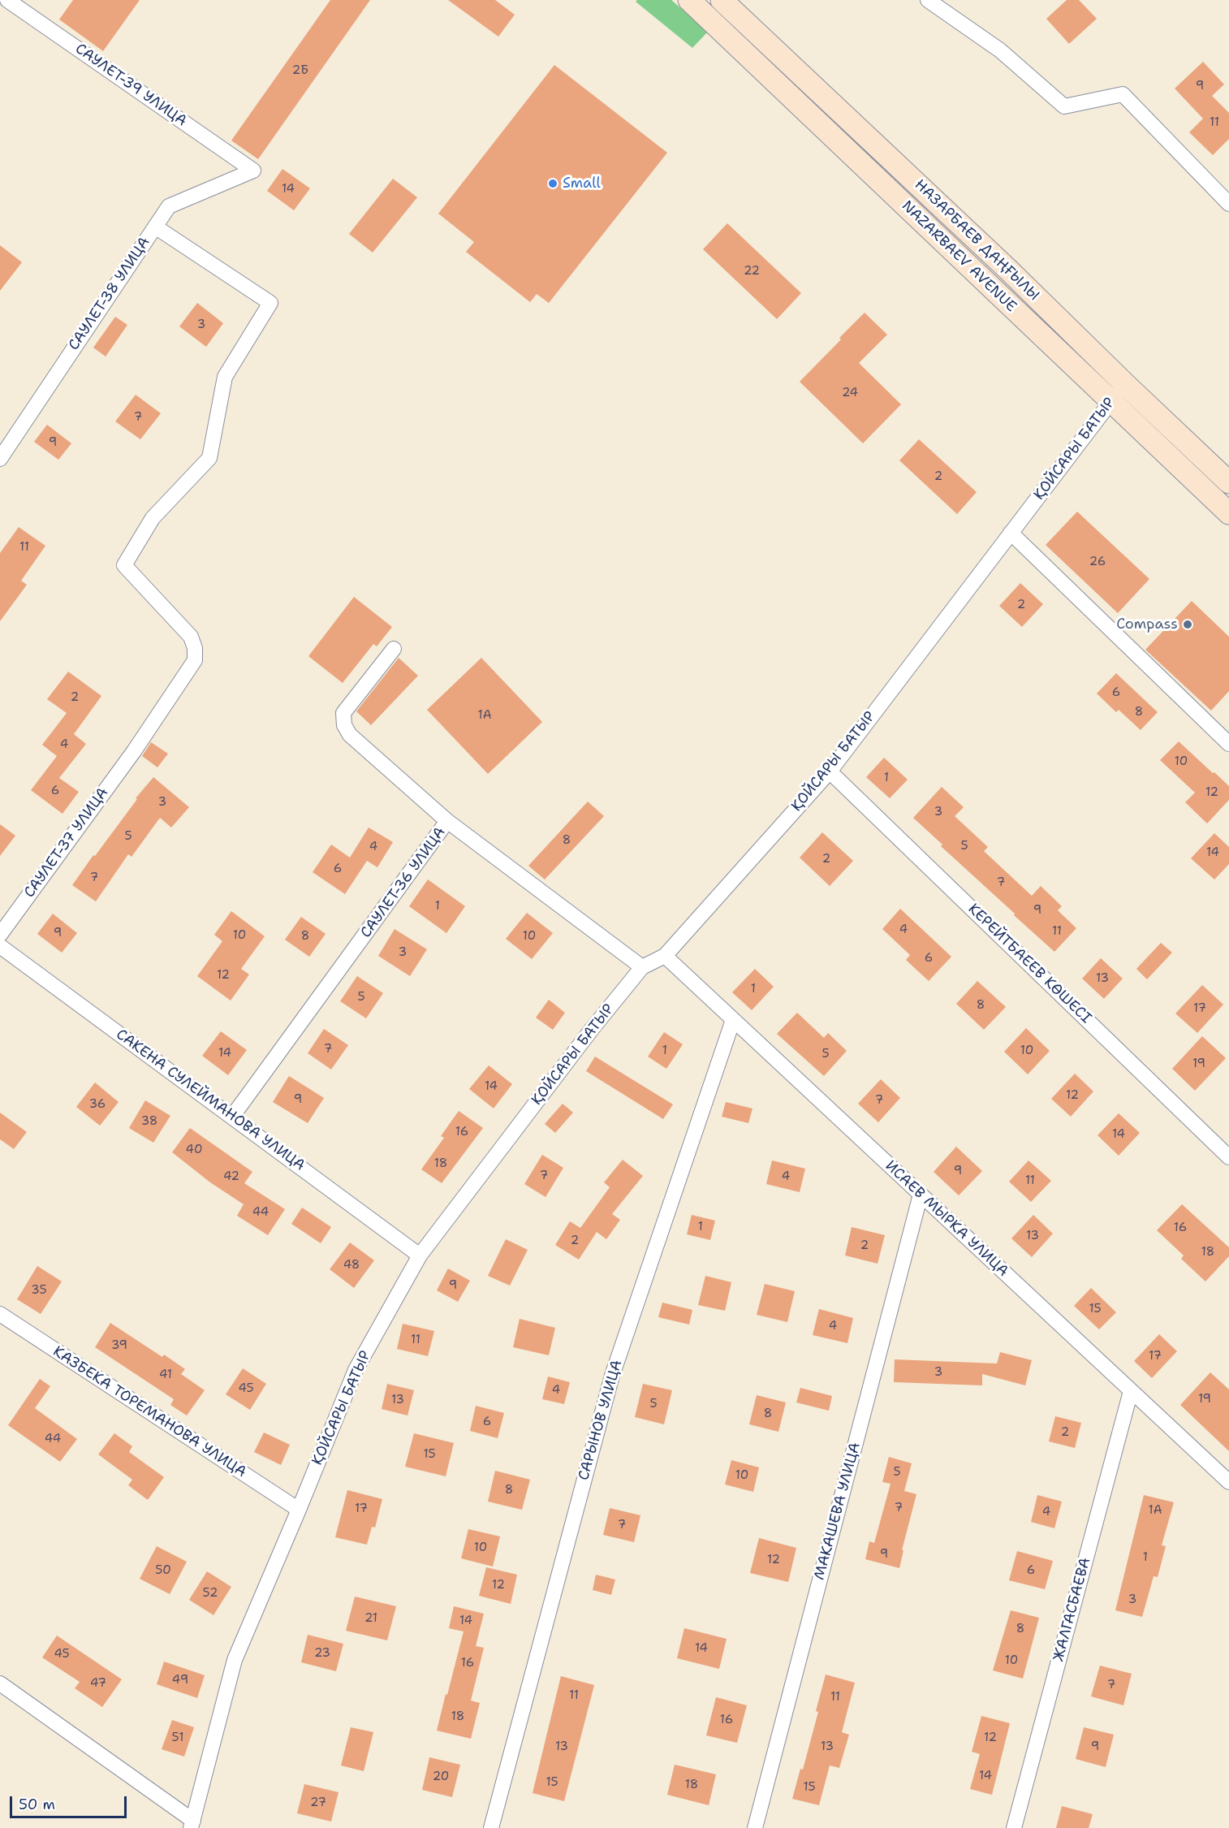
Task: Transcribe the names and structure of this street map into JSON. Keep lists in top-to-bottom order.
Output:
{
  "streets": {
    "main road": ["НАЗАРБАЕВ ДАҢҒЫЛЫ", "NAZARBAEV AVENUE"],
    "street": [
      "САУЛЕТ-39 УЛИЦА",
      "САУЛЕТ-38 УЛИЦА",
      "ҚОЙСАРЫ БАТЫР",
      "САУЛЕТ-37 УЛИЦА",
      "САУЛЕТ-36 УЛИЦА",
      "КЕРЕЙТБАЕЕВ КӨШЕСІ",
      "САКЕНА СУЛЕЙМАНОВА УЛИЦА",
      "ИСАЕВ МЫРКА УЛИЦА",
      "КАЗБЕКА ТОРЕМАНОВА УЛИЦА",
      "САРЫНОВ УЛИЦА",
      "МАКАШЕВА УЛИЦА",
      "ЖАЛГАСБАЕВА"
    ]
  },
  "crossings": [
    ["САУЛЕТ-39 УЛИЦА", "САУЛЕТ-38 УЛИЦА"],
    ["НАЗАРБАЕВ ДАҢҒЫЛЫ", "ҚОЙСАРЫ БАТЫР"],
    ["NAZARBAEV AVENUE", "ҚОЙСАРЫ БАТЫР"],
    ["САУЛЕТ-38 УЛИЦА", "САУЛЕТ-37 УЛИЦА"],
    ["ҚОЙСАРЫ БАТЫР", "САУЛЕТ-36 УЛИЦА"],
    ["ҚОЙСАРЫ БАТЫР", "КЕРЕЙТБАЕЕВ КӨШЕСІ"],
    ["ҚОЙСАРЫ БАТЫР", "САКЕНА СУЛЕЙМАНОВА УЛИЦА"],
    ["ҚОЙСАРЫ БАТЫР", "ИСАЕВ МЫРКА УЛИЦА"],
    ["ҚОЙСАРЫ БАТЫР", "КАЗБЕКА ТОРЕМАНОВА УЛИЦА"],
    ["САУЛЕТ-36 УЛИЦА", "САКЕНА СУЛЕЙМАНОВА УЛИЦА"],
    ["ИСАЕВ МЫРКА УЛИЦА", "САРЫНОВ УЛИЦА"],
    ["ИСАЕВ МЫРКА УЛИЦА", "МАКАШЕВА УЛИЦА"],
    ["ИСАЕВ МЫРКА УЛИЦА", "ЖАЛГАСБАЕВА"]
  ],
  "places": ["Small", "Compass"],
  "house_numbers": [
    "2Б",
    "9",
    "11",
    "14",
    "22",
    "3",
    "24",
    "7",
    "9",
    "2",
    "11",
    "26",
    "2",
    "6",
    "2",
    "8",
    "1А",
    "4",
    "10",
    "1",
    "6",
    "12",
    "3",
    "3",
    "5",
    "8",
    "5",
    "4",
    "14",
    "2",
    "6",
    "7",
    "7",
    "1",
    "9",
    "4",
    "11",
    "9",
    "10",
    "8",
    "10",
    "3",
    "6",
    "12",
    "13",
    "1",
    "5",
    "8",
    "17",
    "7",
    "1",
    "10",
    "14",
    "5",
    "19",
    "14",
    "12",
    "9",
    "7",
    "36",
    "38",
    "16",
    "14",
    "40",
    "18",
    "9",
    "7",
    "42",
    "4",
    "11",
    "44",
    "1",
    "16",
    "13",
    "2",
    "2",
    "18",
    "48",
    "9",
    "35",
    "15",
    "4",
    "11",
    "39",
    "17",
    "3",
    "41",
    "45",
    "4",
    "19",
    "13",
    "5",
    "8",
    "6",
    "2",
    "44",
    "15",
    "5",
    "10",
    "8",
    "7",
    "17",
    "1А",
    "4",
    "7",
    "10",
    "9",
    "1",
    "12",
    "50",
    "6",
    "12",
    "52",
    "3",
    "21",
    "14",
    "8",
    "14",
    "23",
    "45",
    "10",
    "16",
    "49",
    "47",
    "7",
    "11",
    "11",
    "18",
    "16",
    "51",
    "12",
    "13",
    "13",
    "9",
    "14",
    "20",
    "15",
    "18",
    "15",
    "27"
  ],
  "scale_bar": "50 m"
}
